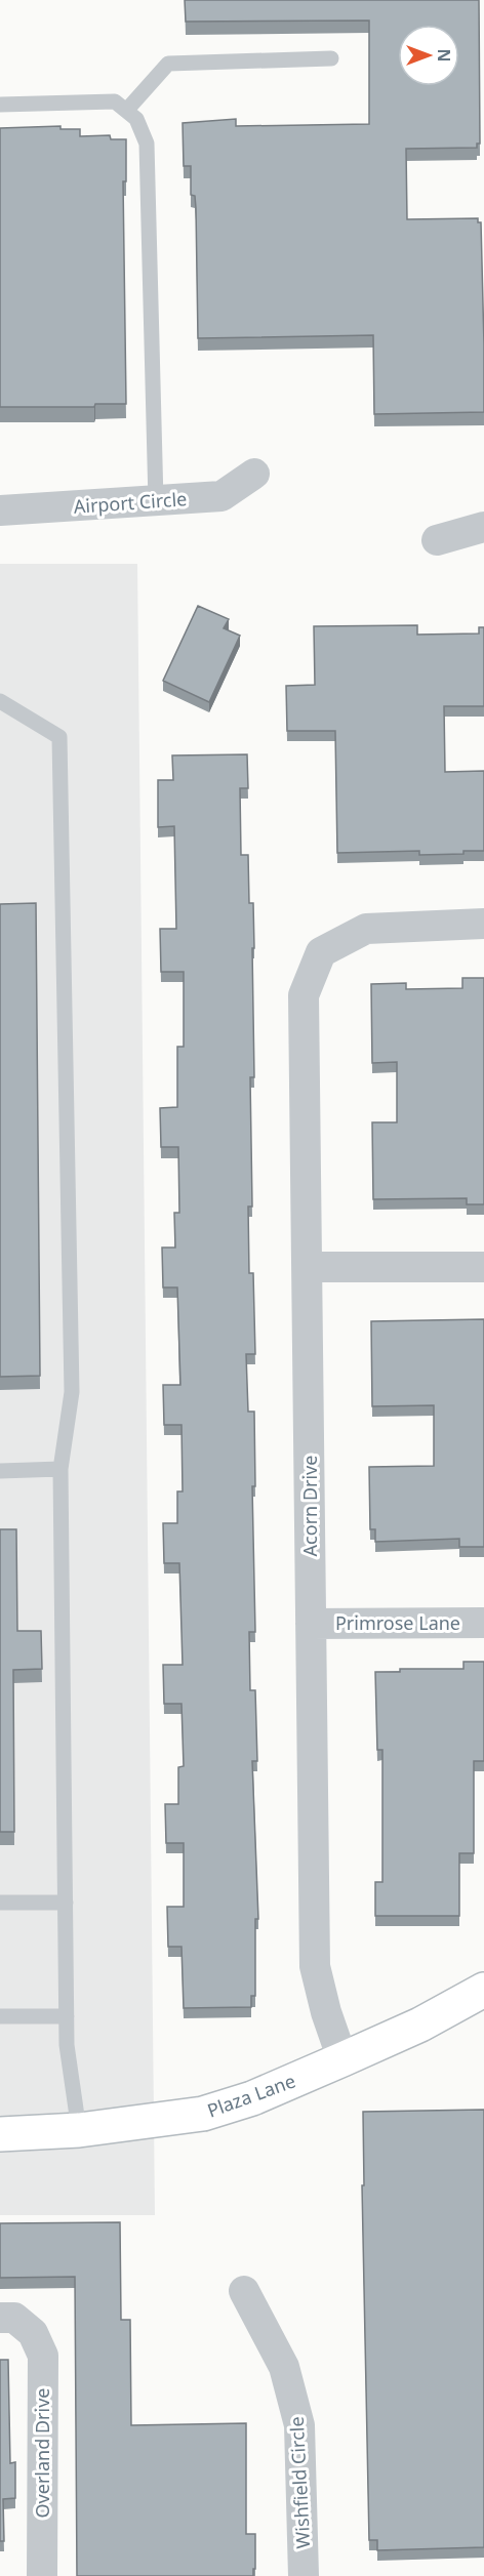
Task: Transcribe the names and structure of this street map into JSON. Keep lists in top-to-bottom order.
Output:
{
  "streets": {
    "street": [
      "Airport Circle",
      "Acorn Drive",
      "Primrose Lane",
      "Plaza Lane",
      "Overland Drive",
      "Wishfield Circle"
    ]
  },
  "crossings": [
    ["Acorn Drive", "Primrose Lane"],
    ["Acorn Drive", "Plaza Lane"]
  ],
  "north": "right"
}
